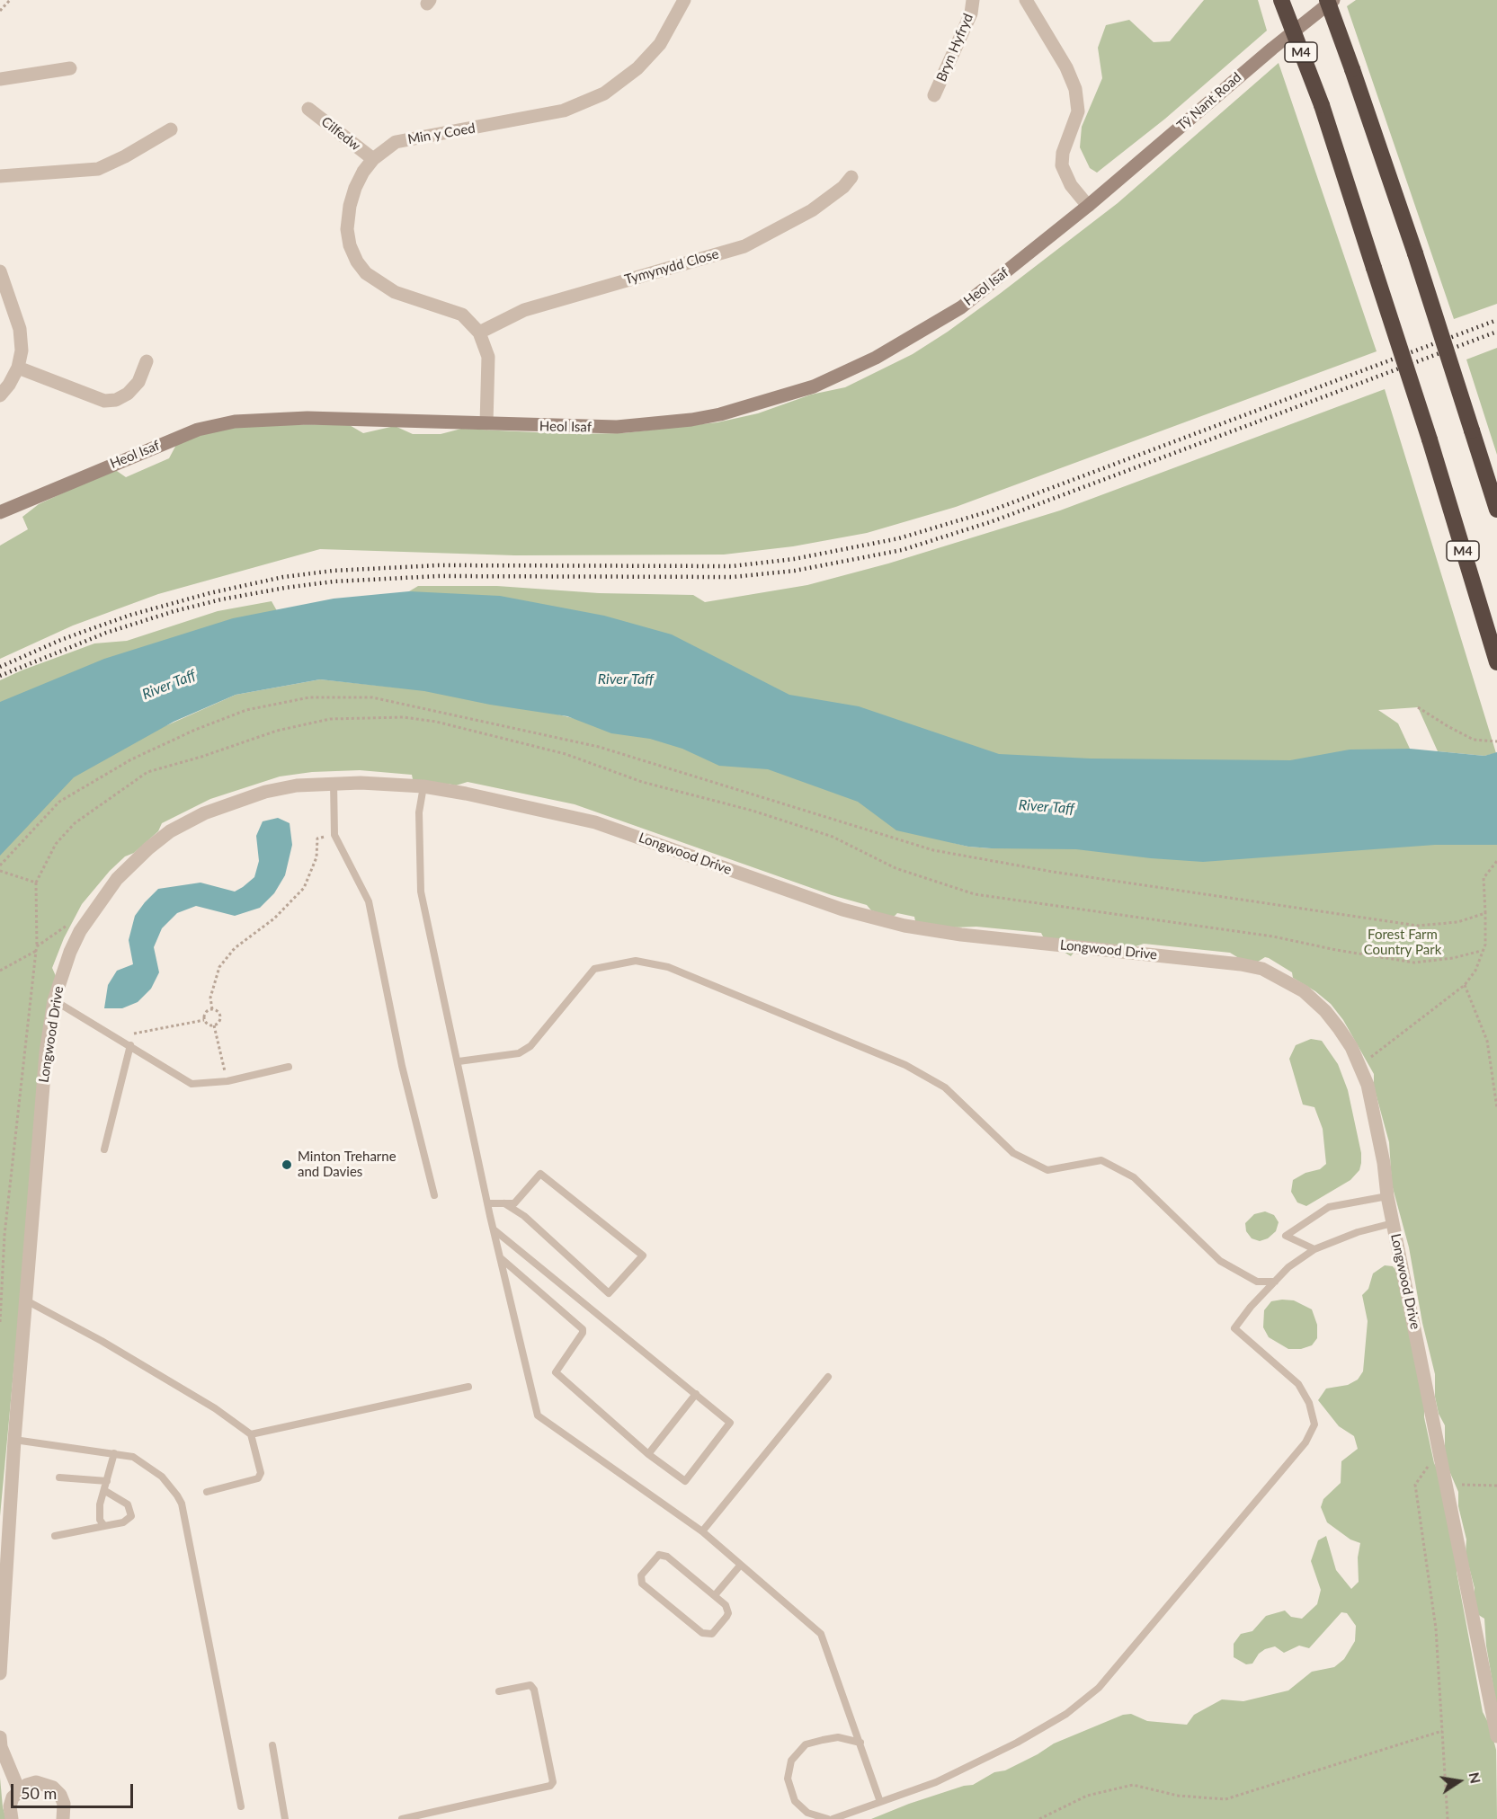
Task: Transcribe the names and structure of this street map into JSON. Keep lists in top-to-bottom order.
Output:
{
  "streets": {
    "highway": ["M4"],
    "main road": ["Tŷ Nant Road", "Heol Isaf"],
    "street": [
      "Bryn Hyfryd",
      "Cilfedw",
      "Min y Coed",
      "Tymynydd Close",
      "Longwood Drive"
    ]
  },
  "crossings": [
    ["Tŷ Nant Road", "Heol Isaf"],
    ["Cilfedw", "Min y Coed"],
    ["Min y Coed", "Tymynydd Close"],
    ["Min y Coed", "Heol Isaf"]
  ],
  "water": ["River Taff"],
  "parks": ["Forest Farm Country Park"],
  "places": ["Minton Treharne and Davies"],
  "scale_bar": "50 m",
  "north": "right"
}
